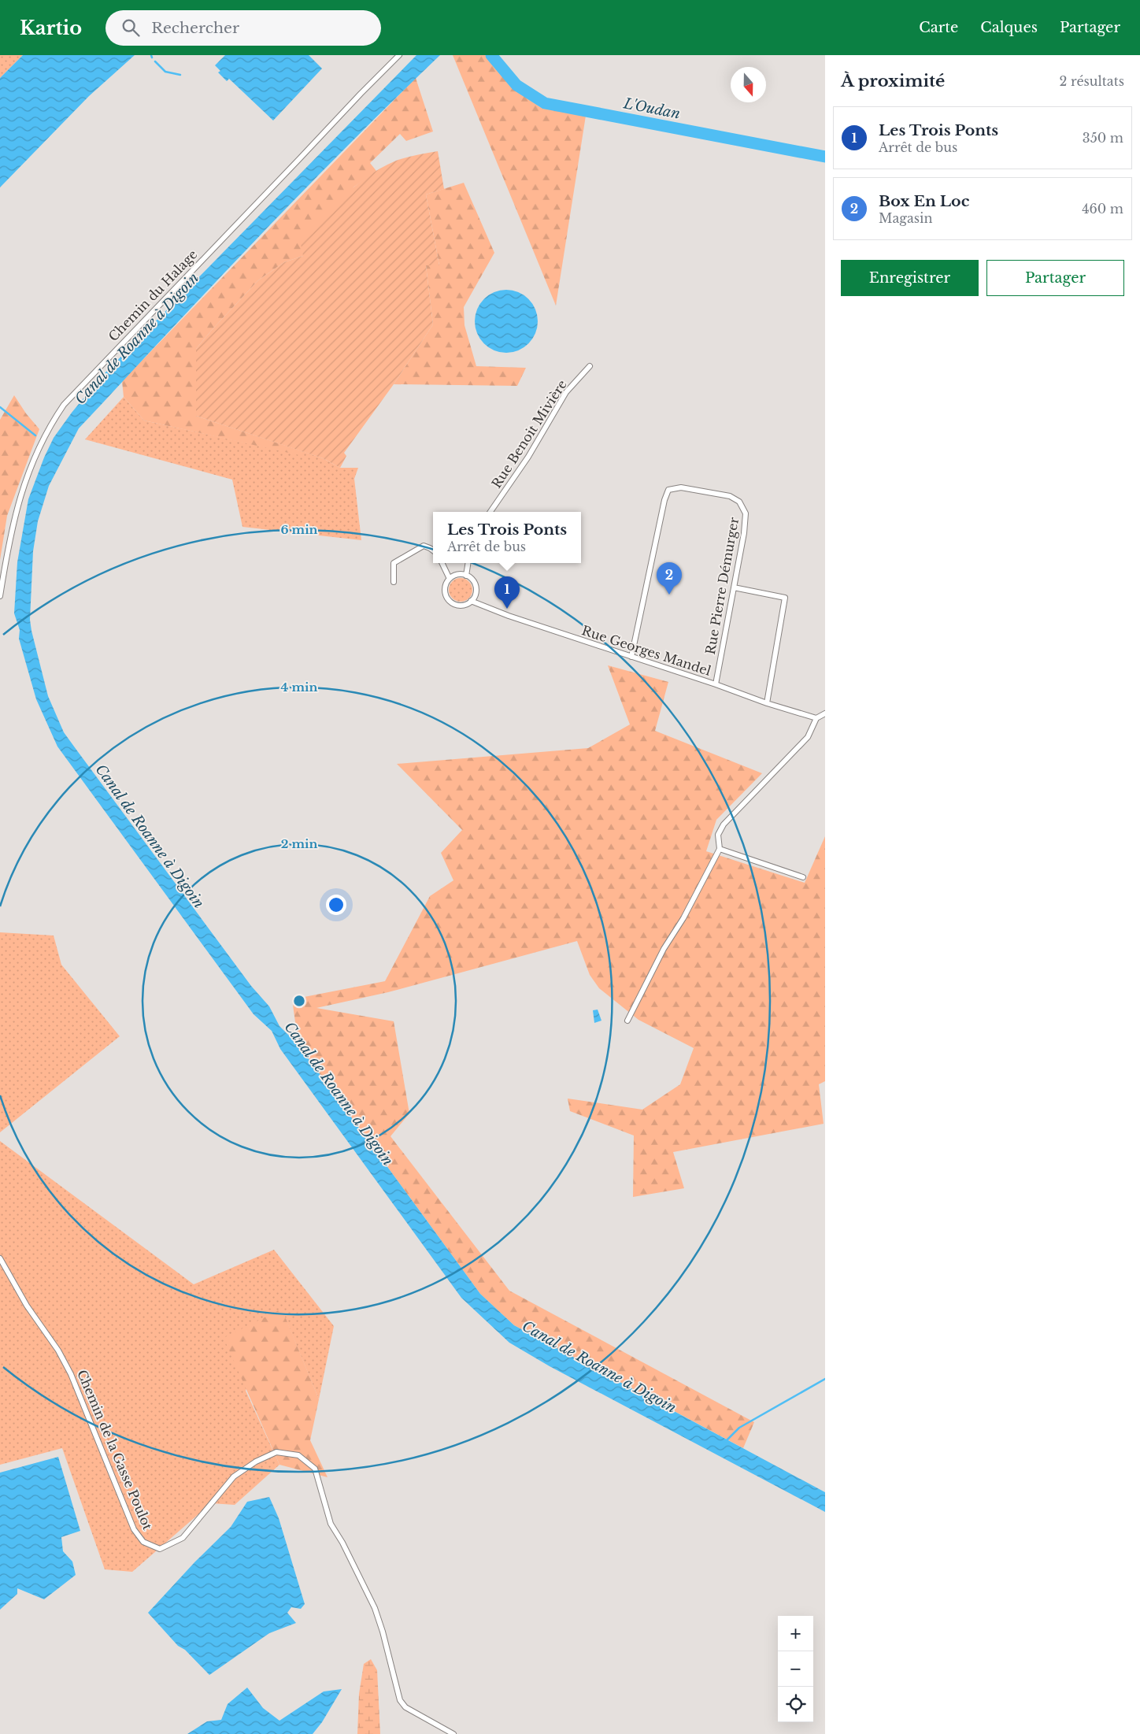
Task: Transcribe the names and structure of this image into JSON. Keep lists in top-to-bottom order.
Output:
{
  "streets": {
    "street": [
      "Chemin du Halage",
      "Rue Benoit Mivière",
      "Rue Pierre Démurger",
      "Rue Georges Mandel",
      "Chemin de la Gasse Poulot"
    ]
  },
  "crossings": [
    ["Rue Pierre Démurger", "Rue Georges Mandel"]
  ],
  "water": ["L'Oudan", "Canal de Roanne à Digoin"],
  "north": "bottom",
  "page": {
    "header": "Kartio",
    "search": "Rechercher",
    "nav": ["Carte", "Calques", "Partager"],
    "heading": ["À proximité", "2 résultats"],
    "list": [
      {
        "mark": "1",
        "name": "Les Trois Ponts",
        "note": "Arrêt de bus",
        "value": "350 m"
      },
      {
        "mark": "2",
        "name": "Box En Loc",
        "note": "Magasin",
        "value": "460 m"
      }
    ],
    "buttons": ["Enregistrer", "Partager"],
    "popup": ["Les Trois Ponts", "Arrêt de bus"],
    "pins": ["2", "1"],
    "map_buttons": ["+", "−"]
  },
  "rings": ["6 min", "4 min", "2 min"]
}
